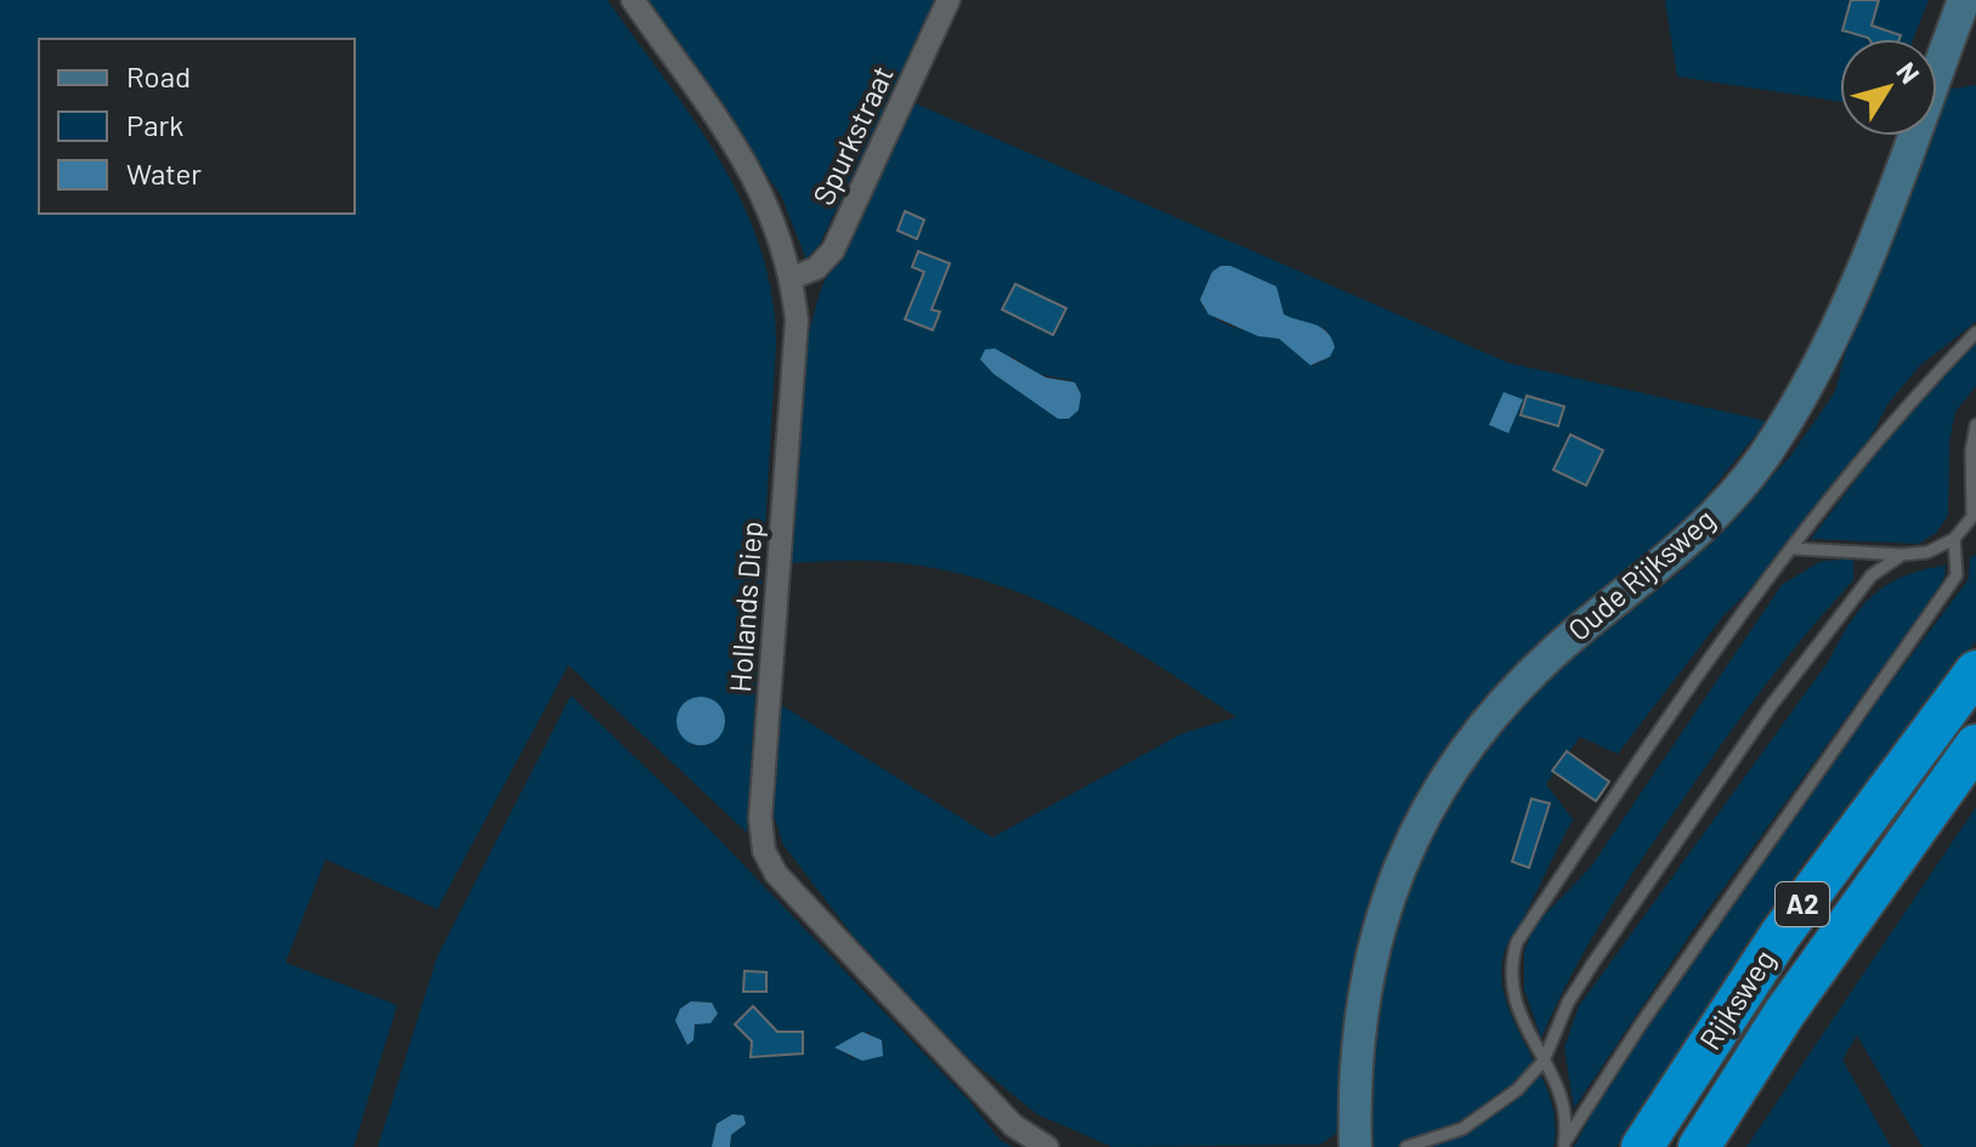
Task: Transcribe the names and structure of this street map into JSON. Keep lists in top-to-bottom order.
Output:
{
  "streets": {
    "highway": ["A2", "Rijksweg"],
    "street": ["Spurkstraat", "Oude Rijksweg", "Hollands Diep"]
  },
  "crossings": [
    ["Spurkstraat", "Hollands Diep"],
    ["A2", "Rijksweg"]
  ],
  "legend": ["Road", "Park", "Water"],
  "north": "top right"
}
